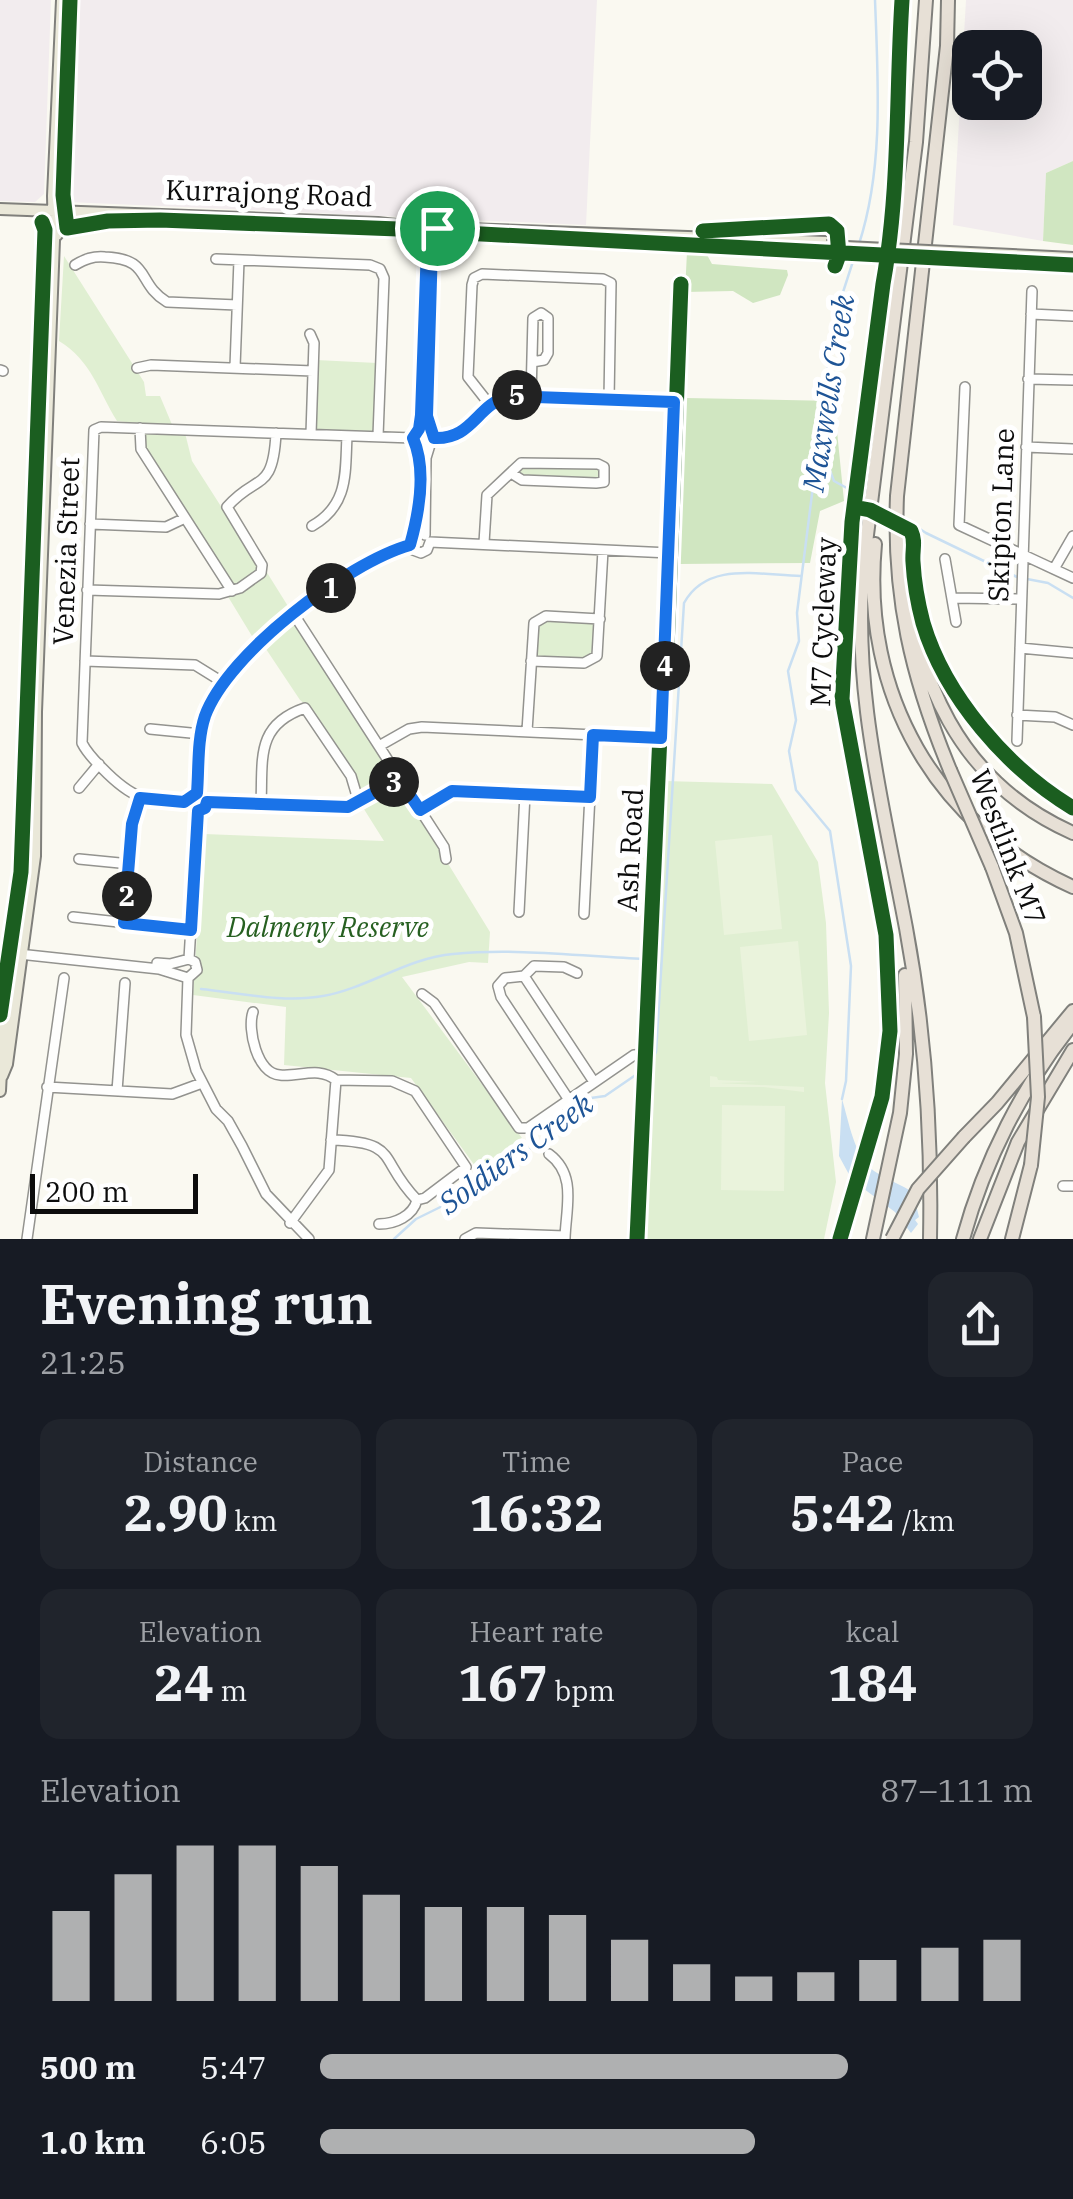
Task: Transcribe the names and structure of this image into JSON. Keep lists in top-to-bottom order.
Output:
{
  "streets": {
    "highway": ["Westlink M7"],
    "main road": ["Kurrajong Road"],
    "street": ["Skipton Lane", "Venezia Street", "Ash Road"],
    "cycle path": ["M7 Cycleway"]
  },
  "water": ["Maxwells Creek", "Soldiers Creek"],
  "parks": ["Dalmeny Reserve"],
  "scale_bar": "200 m",
  "page": {
    "pins": [
      "5",
      "1",
      "4",
      "3",
      "2"
    ],
    "scale": "200 m",
    "heading": ["Evening run", "21:25"],
    "stats": [
      ["Distance", "2.90 km"],
      ["Time", "16:32"],
      ["Pace", "5:42 /km"],
      ["Elevation", "24 m"],
      ["Heart rate", "167 bpm"],
      ["kcal", "184"]
    ],
    "chart": ["Elevation", "87–111 m"],
    "list": [
      {
        "name": "500 m",
        "note": "5:47"
      },
      {
        "name": "1.0 km",
        "note": "6:05"
      }
    ]
  }
}
